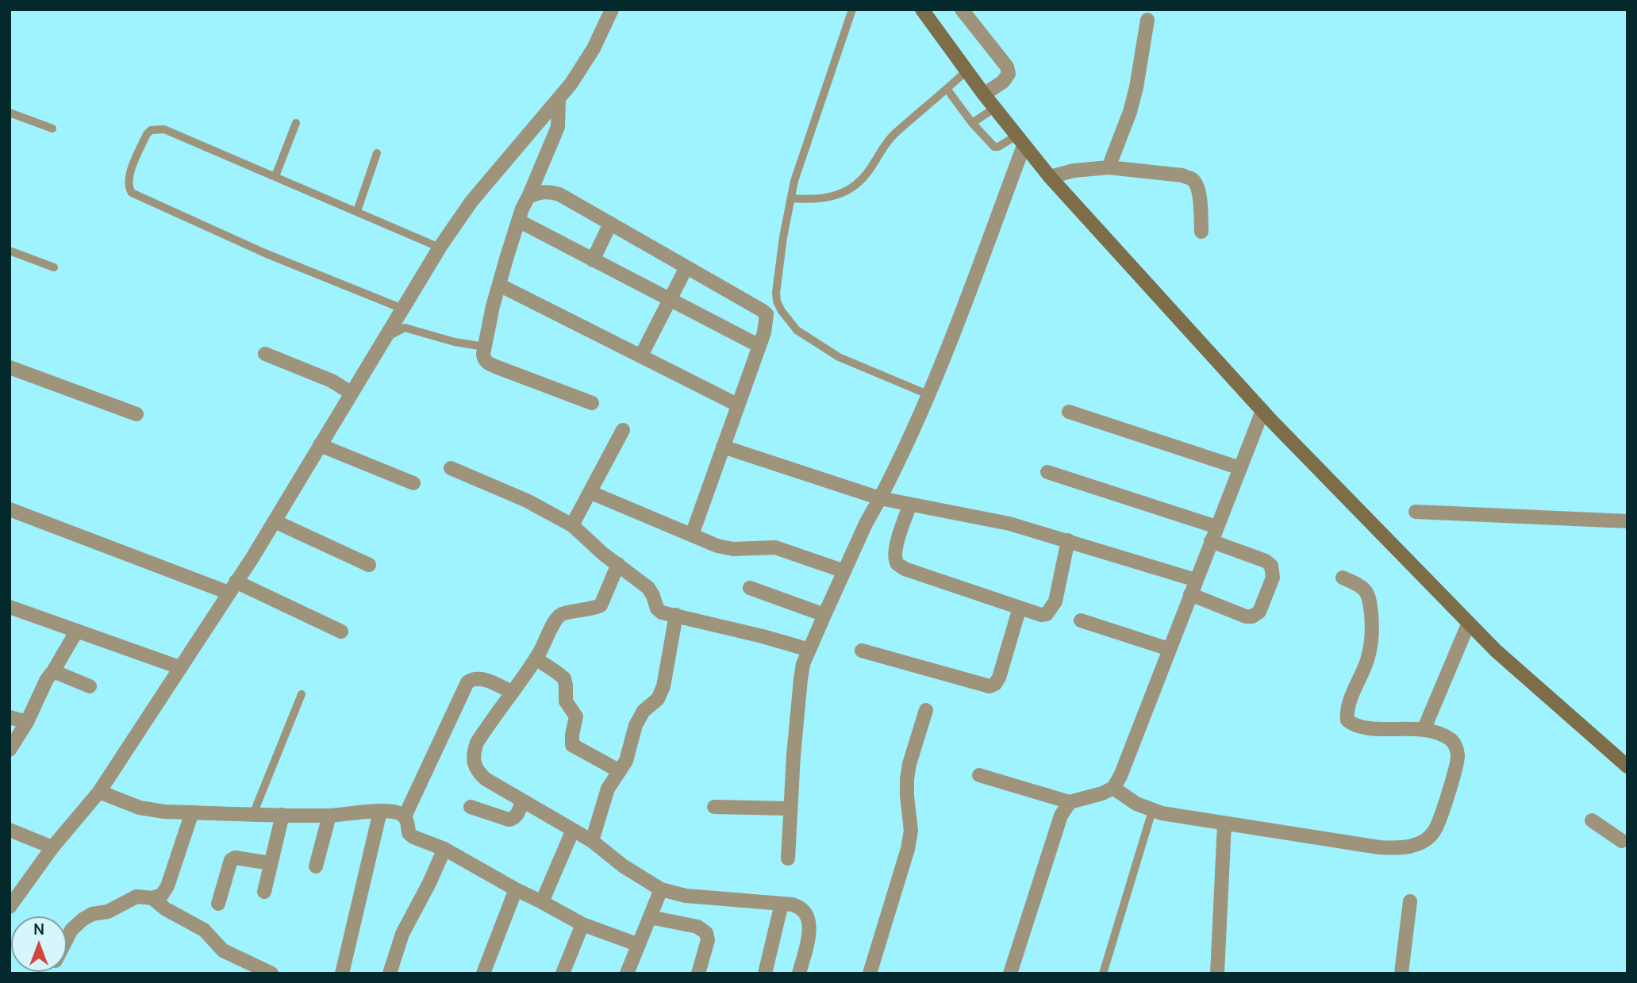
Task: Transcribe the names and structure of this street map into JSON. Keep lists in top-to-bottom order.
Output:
{
  "north": "top"
}
